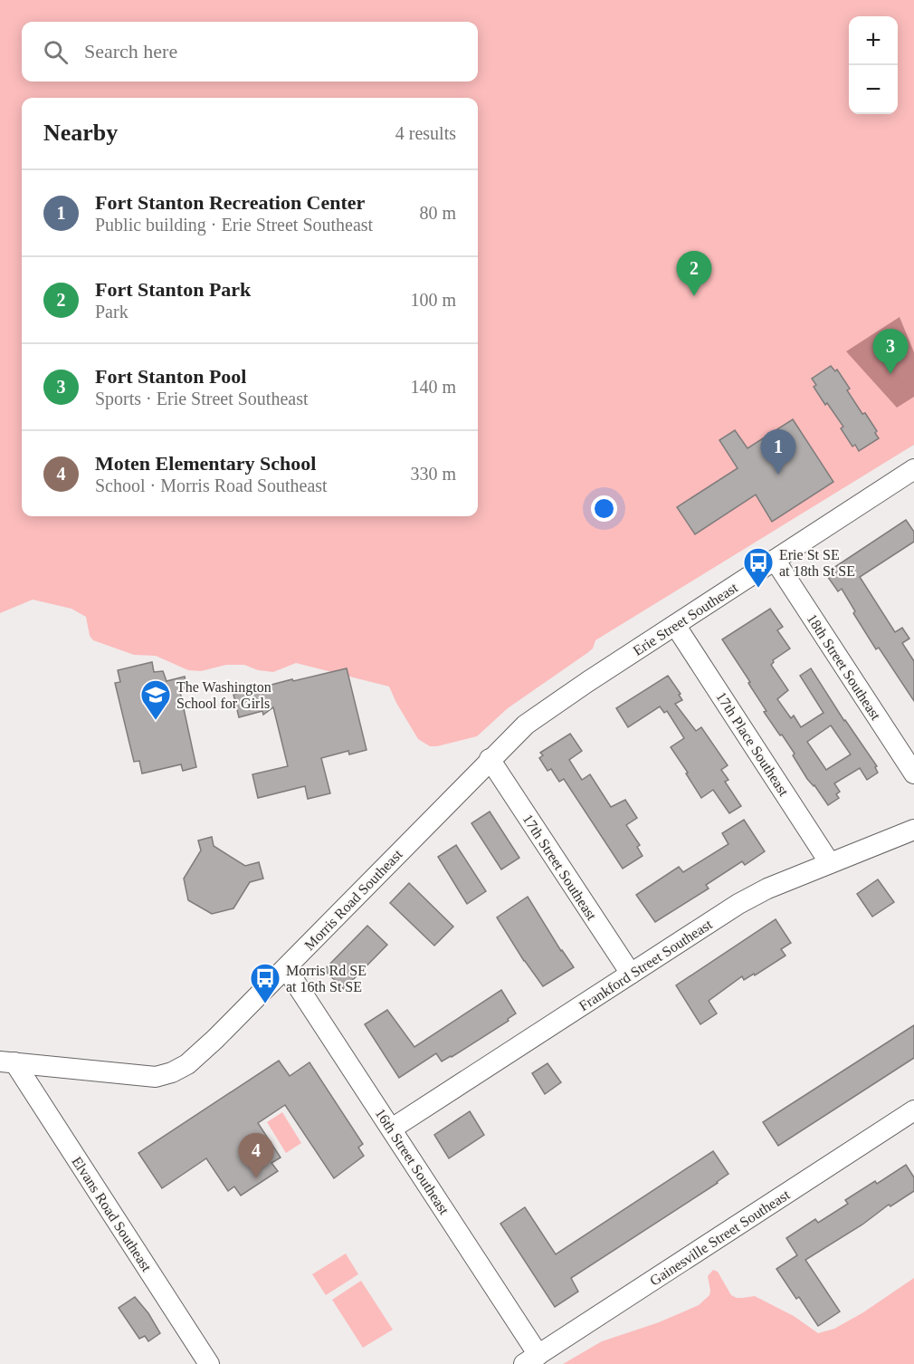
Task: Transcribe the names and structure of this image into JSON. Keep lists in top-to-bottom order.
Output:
{
  "streets": {
    "street": [
      "Erie Street Southeast",
      "18th Street Southeast",
      "17th Place Southeast",
      "17th Street Southeast",
      "Morris Road Southeast",
      "Frankford Street Southeast",
      "16th Street Southeast",
      "Elvans Road Southeast",
      "Gainesville Street Southeast"
    ]
  },
  "crossings": [
    ["Erie Street Southeast", "18th Street Southeast"],
    ["Erie Street Southeast", "17th Place Southeast"],
    ["Erie Street Southeast", "17th Street Southeast"],
    ["Erie Street Southeast", "Morris Road Southeast"],
    ["17th Place Southeast", "Frankford Street Southeast"],
    ["17th Street Southeast", "Morris Road Southeast"],
    ["17th Street Southeast", "Frankford Street Southeast"],
    ["Morris Road Southeast", "16th Street Southeast"],
    ["Morris Road Southeast", "Elvans Road Southeast"],
    ["Frankford Street Southeast", "16th Street Southeast"],
    ["16th Street Southeast", "Gainesville Street Southeast"]
  ],
  "places": {
    "bus stop": ["Erie St SE at 18th St SE", "Morris Rd SE at 16th St SE"],
    "school or university": ["The Washington School for Girls"]
  },
  "page": {
    "map_buttons": ["+", "−"],
    "search": "Search here",
    "heading": ["Nearby", "4 results"],
    "list": [
      {
        "mark": "1",
        "name": "Fort Stanton Recreation Center",
        "note": "Public building · Erie Street Southeast",
        "value": "80 m"
      },
      {
        "mark": "2",
        "name": "Fort Stanton Park",
        "note": "Park",
        "value": "100 m"
      },
      {
        "mark": "3",
        "name": "Fort Stanton Pool",
        "note": "Sports · Erie Street Southeast",
        "value": "140 m"
      },
      {
        "mark": "4",
        "name": "Moten Elementary School",
        "note": "School · Morris Road Southeast",
        "value": "330 m"
      }
    ],
    "pins": [
      "2",
      "3",
      "1",
      "4"
    ]
  }
}
